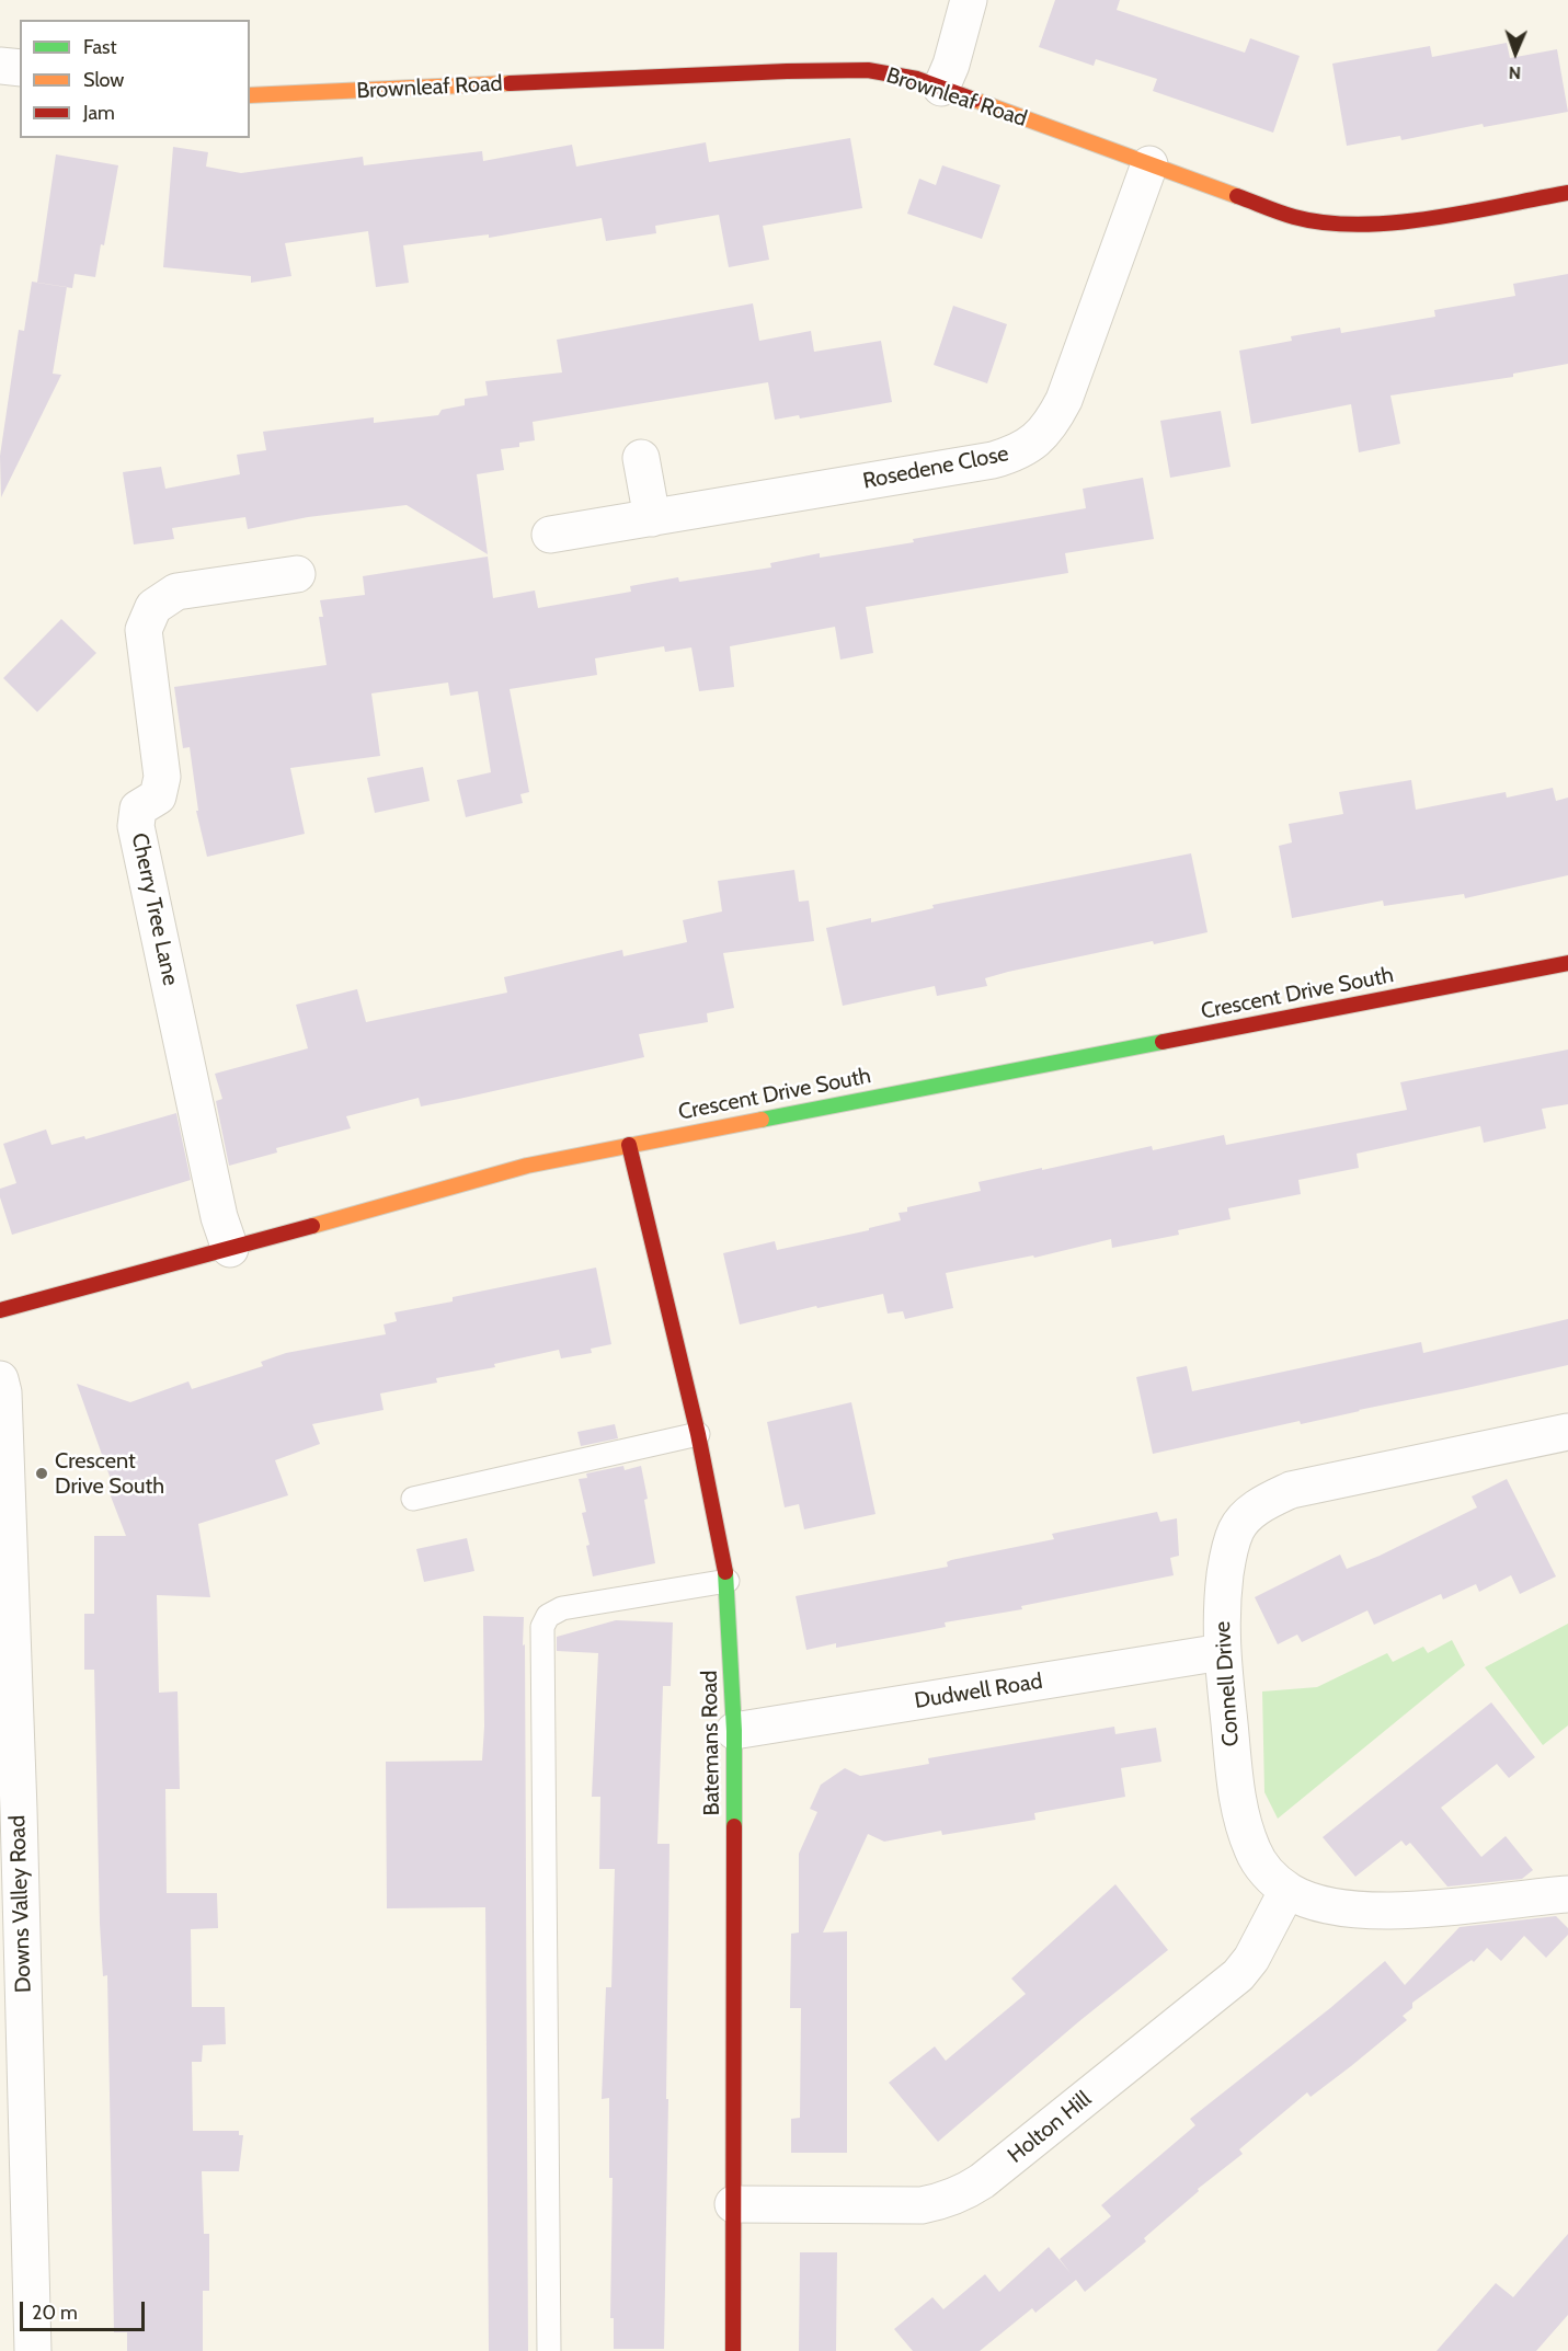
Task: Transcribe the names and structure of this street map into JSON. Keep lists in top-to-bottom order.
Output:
{
  "streets": {
    "street": [
      "Brownleaf Road",
      "Rosedene Close",
      "Cherry Tree Lane",
      "Crescent Drive South",
      "Connell Drive",
      "Dudwell Road",
      "Batemans Road",
      "Downs Valley Road",
      "Holton Hill"
    ]
  },
  "crossings": [
    ["Brownleaf Road", "Rosedene Close"],
    ["Cherry Tree Lane", "Crescent Drive South"],
    ["Crescent Drive South", "Batemans Road"],
    ["Connell Drive", "Dudwell Road"],
    ["Connell Drive", "Holton Hill"],
    ["Dudwell Road", "Batemans Road"],
    ["Batemans Road", "Holton Hill"]
  ],
  "places": ["Crescent Drive South"],
  "legend": ["Fast", "Slow", "Jam"],
  "scale_bar": "20 m",
  "north": "bottom"
}
